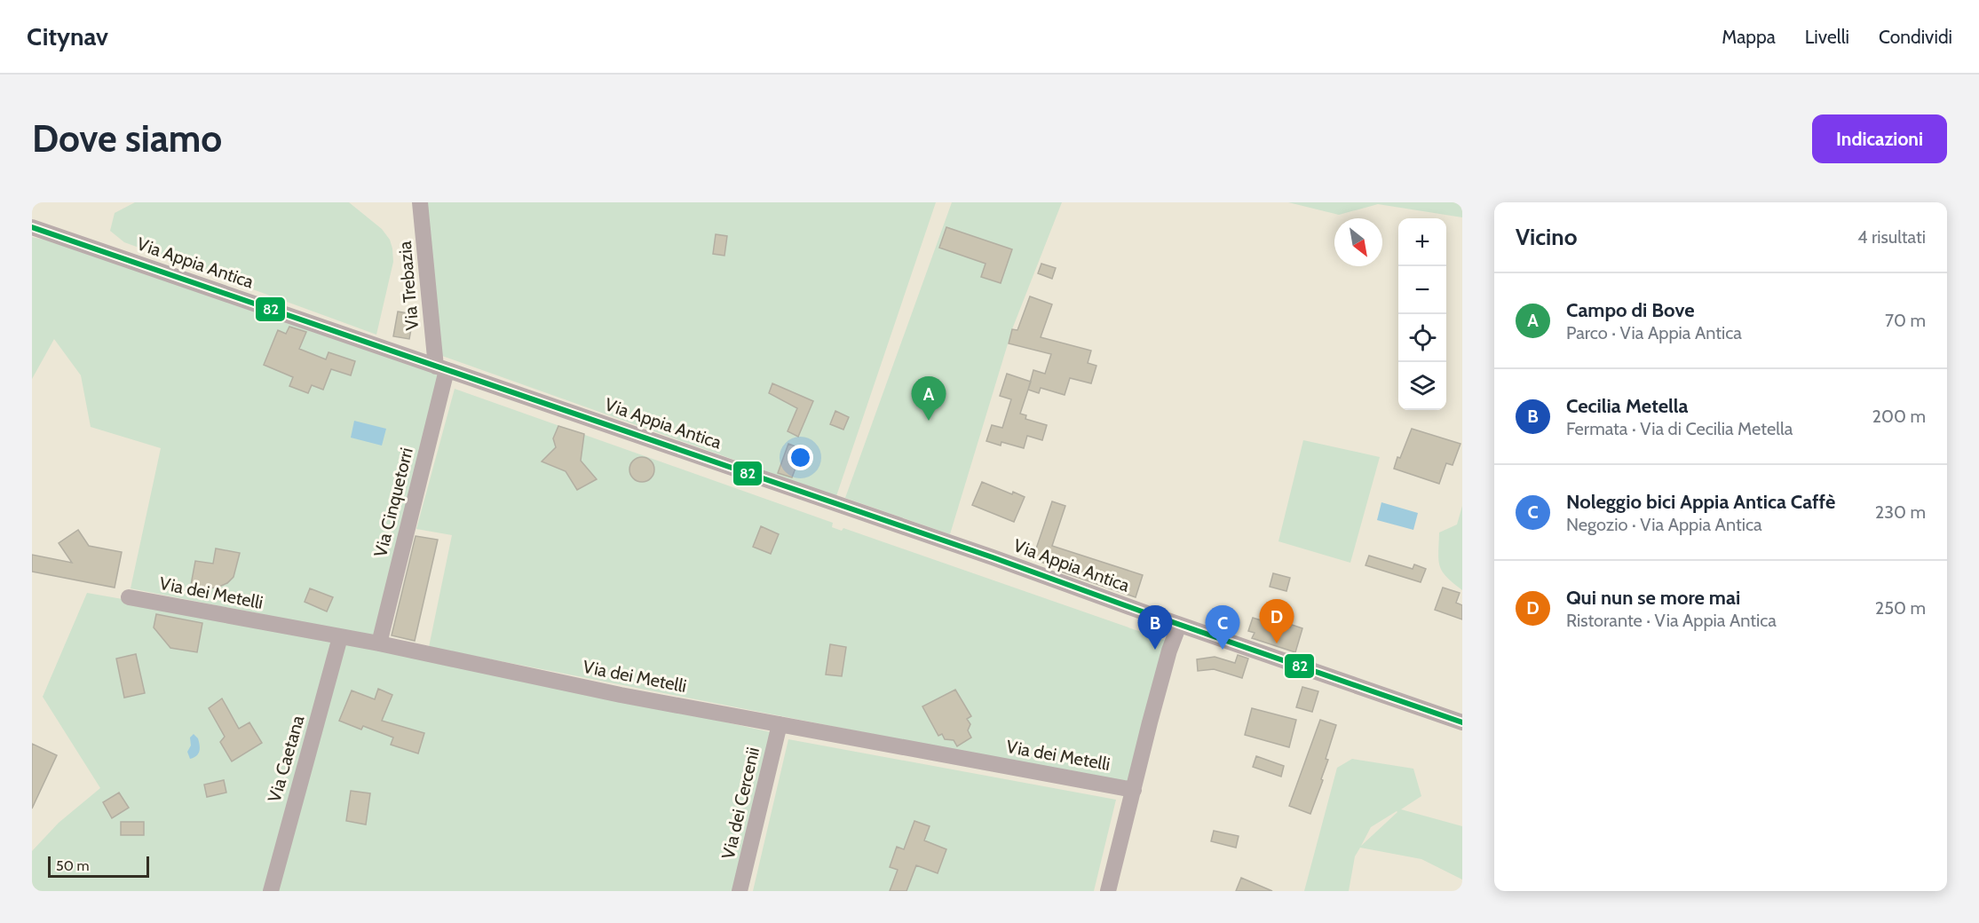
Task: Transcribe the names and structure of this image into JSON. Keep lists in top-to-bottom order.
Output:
{
  "streets": {
    "street": [
      "Via Appia Antica",
      "Via Trebazia",
      "Via Cinquetorri",
      "Via dei Metelli",
      "Via Caetana",
      "Via dei Cercenii"
    ]
  },
  "crossings": [
    ["Via Appia Antica", "Via Trebazia"],
    ["Via Appia Antica", "Via Cinquetorri"],
    ["Via Trebazia", "Via Cinquetorri"],
    ["Via Cinquetorri", "Via dei Metelli"],
    ["Via dei Metelli", "Via Caetana"],
    ["Via dei Metelli", "Via dei Cercenii"]
  ],
  "lines": ["transit line 82"],
  "scale_bar": "50 m",
  "north": "bottom right",
  "page": {
    "header": "Citynav",
    "nav": ["Mappa", "Livelli", "Condividi"],
    "buttons": "Indicazioni",
    "title": "Dove siamo",
    "heading": ["Vicino", "4 risultati"],
    "map_buttons": ["+", "−"],
    "list": [
      {
        "mark": "A",
        "name": "Campo di Bove",
        "note": "Parco · Via Appia Antica",
        "value": "70 m"
      },
      {
        "mark": "B",
        "name": "Cecilia Metella",
        "note": "Fermata · Via di Cecilia Metella",
        "value": "200 m"
      },
      {
        "mark": "C",
        "name": "Noleggio bici Appia Antica Caffè",
        "note": "Negozio · Via Appia Antica",
        "value": "230 m"
      },
      {
        "mark": "D",
        "name": "Qui nun se more mai",
        "note": "Ristorante · Via Appia Antica",
        "value": "250 m"
      }
    ],
    "pins": [
      "A",
      "D",
      "B",
      "C"
    ],
    "scale": "50 m"
  }
}
